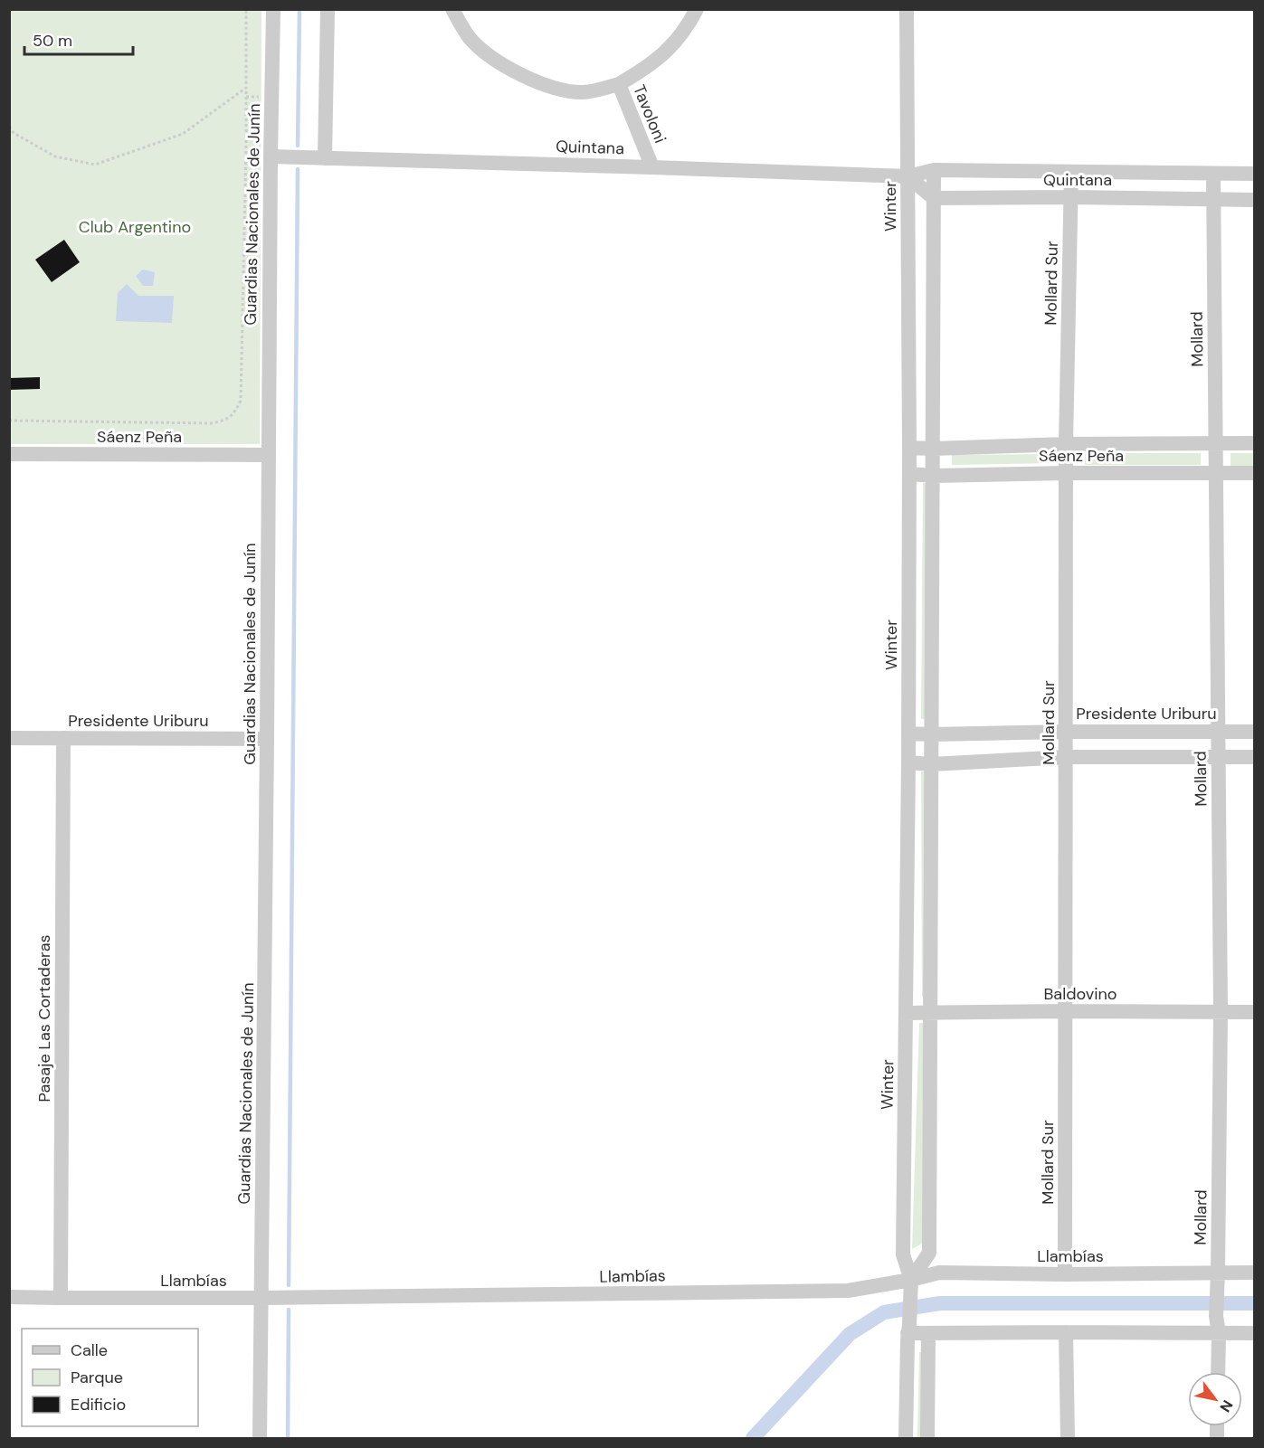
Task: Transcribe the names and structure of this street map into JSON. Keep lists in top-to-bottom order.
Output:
{
  "streets": {
    "street": [
      "Tavoloni",
      "Quintana",
      "Winter",
      "Guardias Nacionales de Junín",
      "Mollard Sur",
      "Mollard",
      "Sáenz Peña",
      "Presidente Uriburu",
      "Baldovino",
      "Pasaje Las Cortaderas",
      "Llambías"
    ]
  },
  "crossings": [
    ["Tavoloni", "Quintana"],
    ["Quintana", "Winter"],
    ["Quintana", "Guardias Nacionales de Junín"],
    ["Quintana", "Mollard Sur"],
    ["Quintana", "Mollard"],
    ["Winter", "Sáenz Peña"],
    ["Winter", "Presidente Uriburu"],
    ["Winter", "Baldovino"],
    ["Winter", "Llambías"],
    ["Guardias Nacionales de Junín", "Sáenz Peña"],
    ["Guardias Nacionales de Junín", "Presidente Uriburu"],
    ["Guardias Nacionales de Junín", "Llambías"],
    ["Mollard Sur", "Sáenz Peña"],
    ["Mollard Sur", "Presidente Uriburu"],
    ["Mollard Sur", "Baldovino"],
    ["Mollard Sur", "Llambías"],
    ["Mollard", "Sáenz Peña"],
    ["Mollard", "Presidente Uriburu"],
    ["Mollard", "Baldovino"],
    ["Mollard", "Llambías"],
    ["Presidente Uriburu", "Pasaje Las Cortaderas"],
    ["Pasaje Las Cortaderas", "Llambías"]
  ],
  "parks": ["Club Argentino"],
  "legend": ["Calle", "Parque", "Edificio"],
  "scale_bar": "50 m",
  "north": "bottom right"
}
